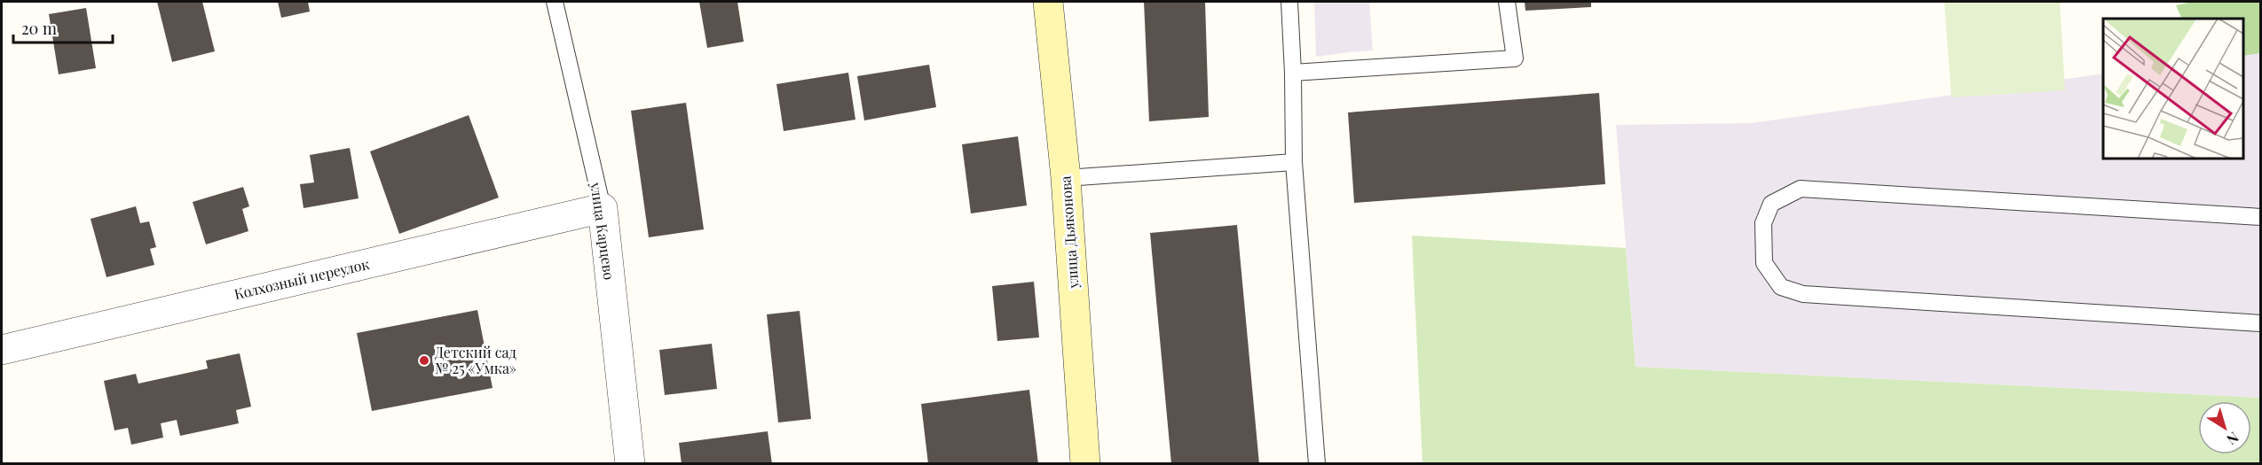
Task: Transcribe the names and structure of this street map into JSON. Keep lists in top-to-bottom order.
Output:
{
  "streets": {
    "main road": ["улица Дьяконова"],
    "street": ["улица Карцево", "Колхозный переулок"]
  },
  "crossings": [
    ["улица Карцево", "Колхозный переулок"]
  ],
  "places": ["Детский сад № 25 «Умка»"],
  "scale_bar": "20 m",
  "north": "bottom right"
}
